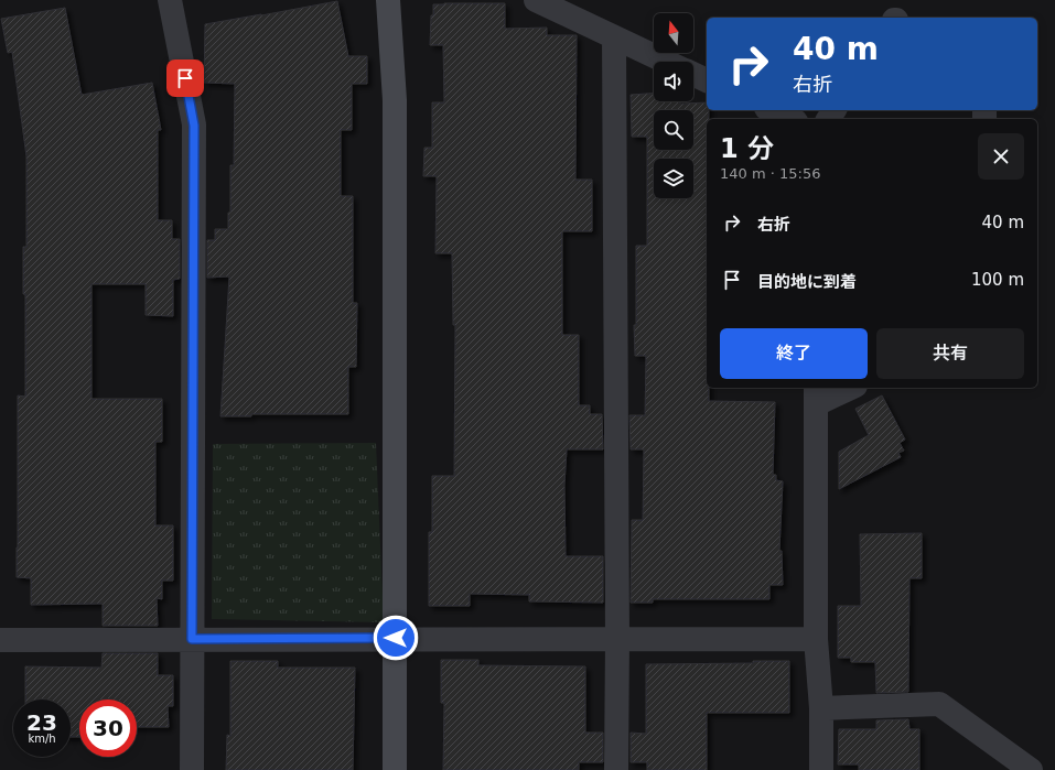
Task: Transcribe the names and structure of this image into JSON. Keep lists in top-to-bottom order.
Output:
{
  "north": "top",
  "page": {
    "turn": ["40 m", "右折"],
    "heading": ["1 分", "140 m · 15:56"],
    "list": [
      {
        "name": "右折",
        "value": "40 m"
      },
      {
        "name": "目的地に到着",
        "value": "100 m"
      }
    ],
    "buttons": ["終了", "共有"],
    "speed": "23 km/h",
    "limit": "30"
  }
}
